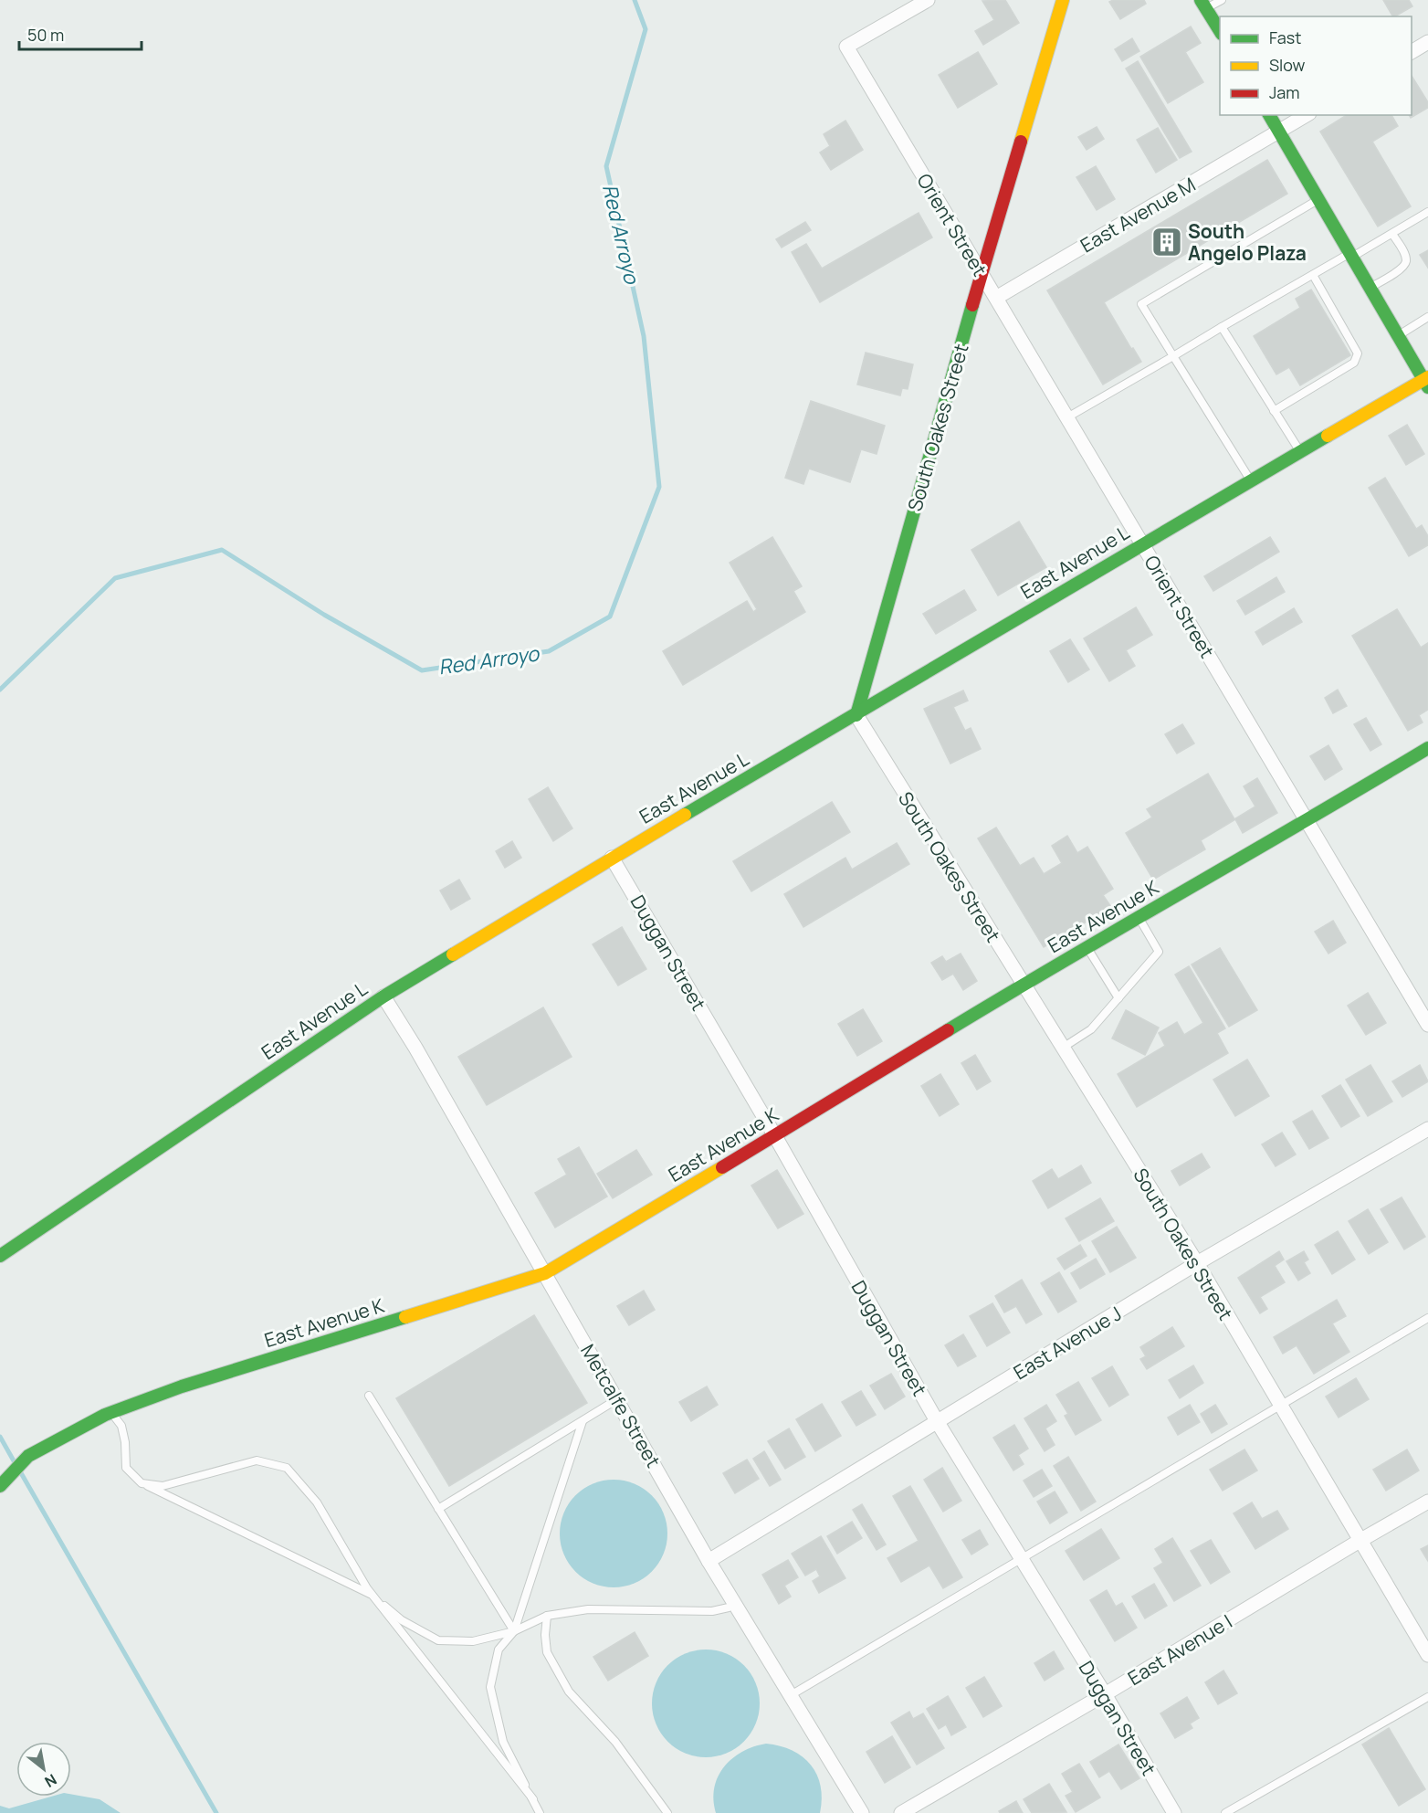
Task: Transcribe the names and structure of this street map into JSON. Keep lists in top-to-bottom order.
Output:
{
  "streets": {
    "main road": ["South Oakes Street", "East Avenue L", "East Avenue K"],
    "street": [
      "East Avenue M",
      "Orient Street",
      "Duggan Street",
      "East Avenue J",
      "Metcalfe Street",
      "East Avenue I"
    ]
  },
  "crossings": [
    ["East Avenue M", "Orient Street"],
    ["Orient Street", "South Oakes Street"],
    ["Orient Street", "East Avenue L"],
    ["Orient Street", "East Avenue K"],
    ["South Oakes Street", "East Avenue L"],
    ["South Oakes Street", "East Avenue K"],
    ["South Oakes Street", "East Avenue J"],
    ["South Oakes Street", "East Avenue I"],
    ["East Avenue L", "Duggan Street"],
    ["East Avenue L", "Metcalfe Street"],
    ["East Avenue K", "Duggan Street"],
    ["East Avenue K", "Metcalfe Street"],
    ["Duggan Street", "East Avenue J"],
    ["Duggan Street", "East Avenue I"],
    ["East Avenue J", "Metcalfe Street"]
  ],
  "water": ["Red Arroyo"],
  "places": {
    "building": ["South Angelo Plaza"]
  },
  "legend": ["Fast", "Slow", "Jam"],
  "scale_bar": "50 m",
  "north": "bottom right"
}
